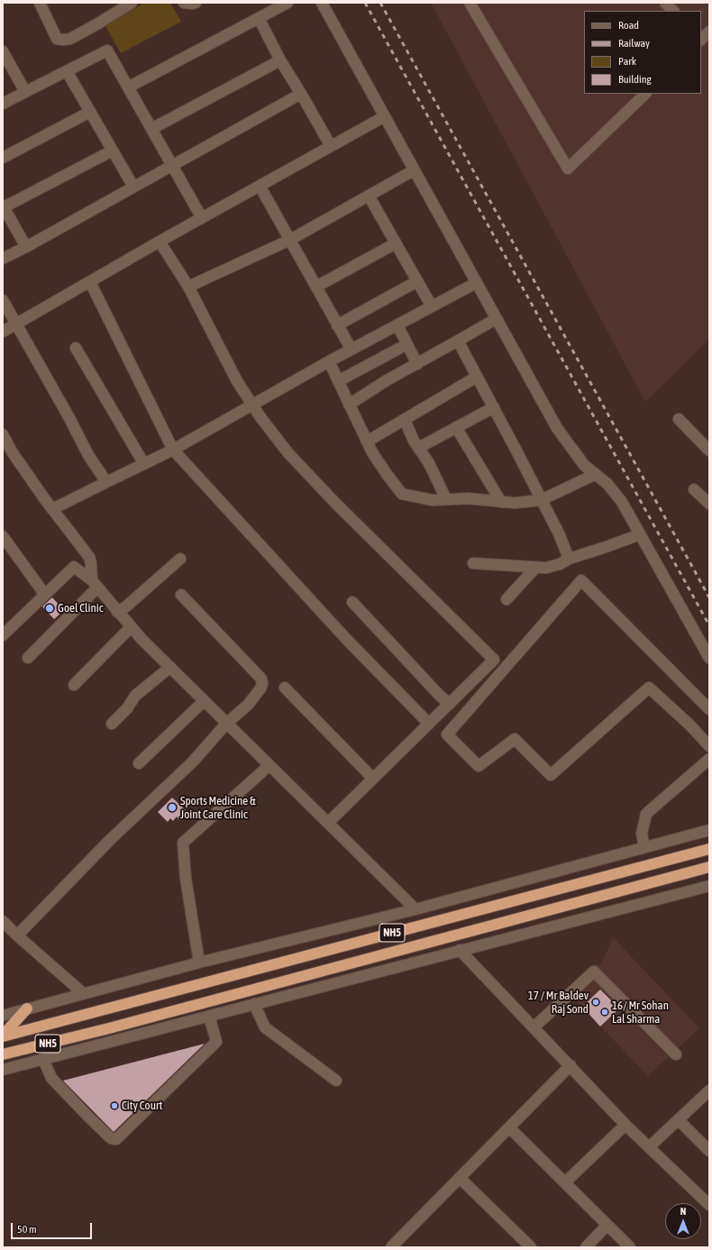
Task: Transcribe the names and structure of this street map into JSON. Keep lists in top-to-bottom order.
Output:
{
  "streets": {
    "highway": ["NH5"]
  },
  "places": [
    "Goel Clinic",
    "Sports Medicine & Joint Care Clinic",
    "17 / Mr Baldev Raj Sond",
    "16/ Mr Sohan Lal Sharma",
    "City Court"
  ],
  "legend": [
    "Road",
    "Railway",
    "Park",
    "Building"
  ],
  "scale_bar": "50 m",
  "north": "top"
}
